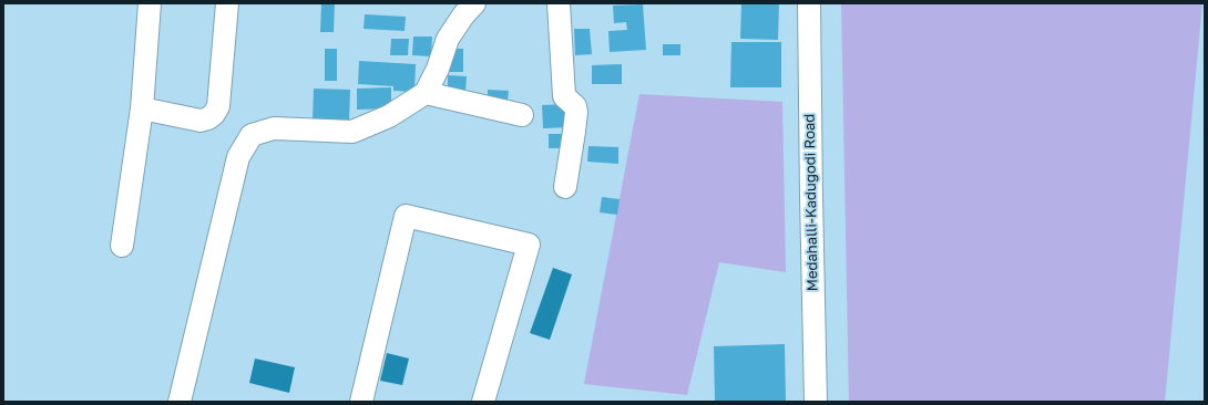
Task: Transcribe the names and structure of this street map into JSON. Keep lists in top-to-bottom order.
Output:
{
  "streets": {
    "street": ["Medahalli-Kadugodi Road"]
  }
}
